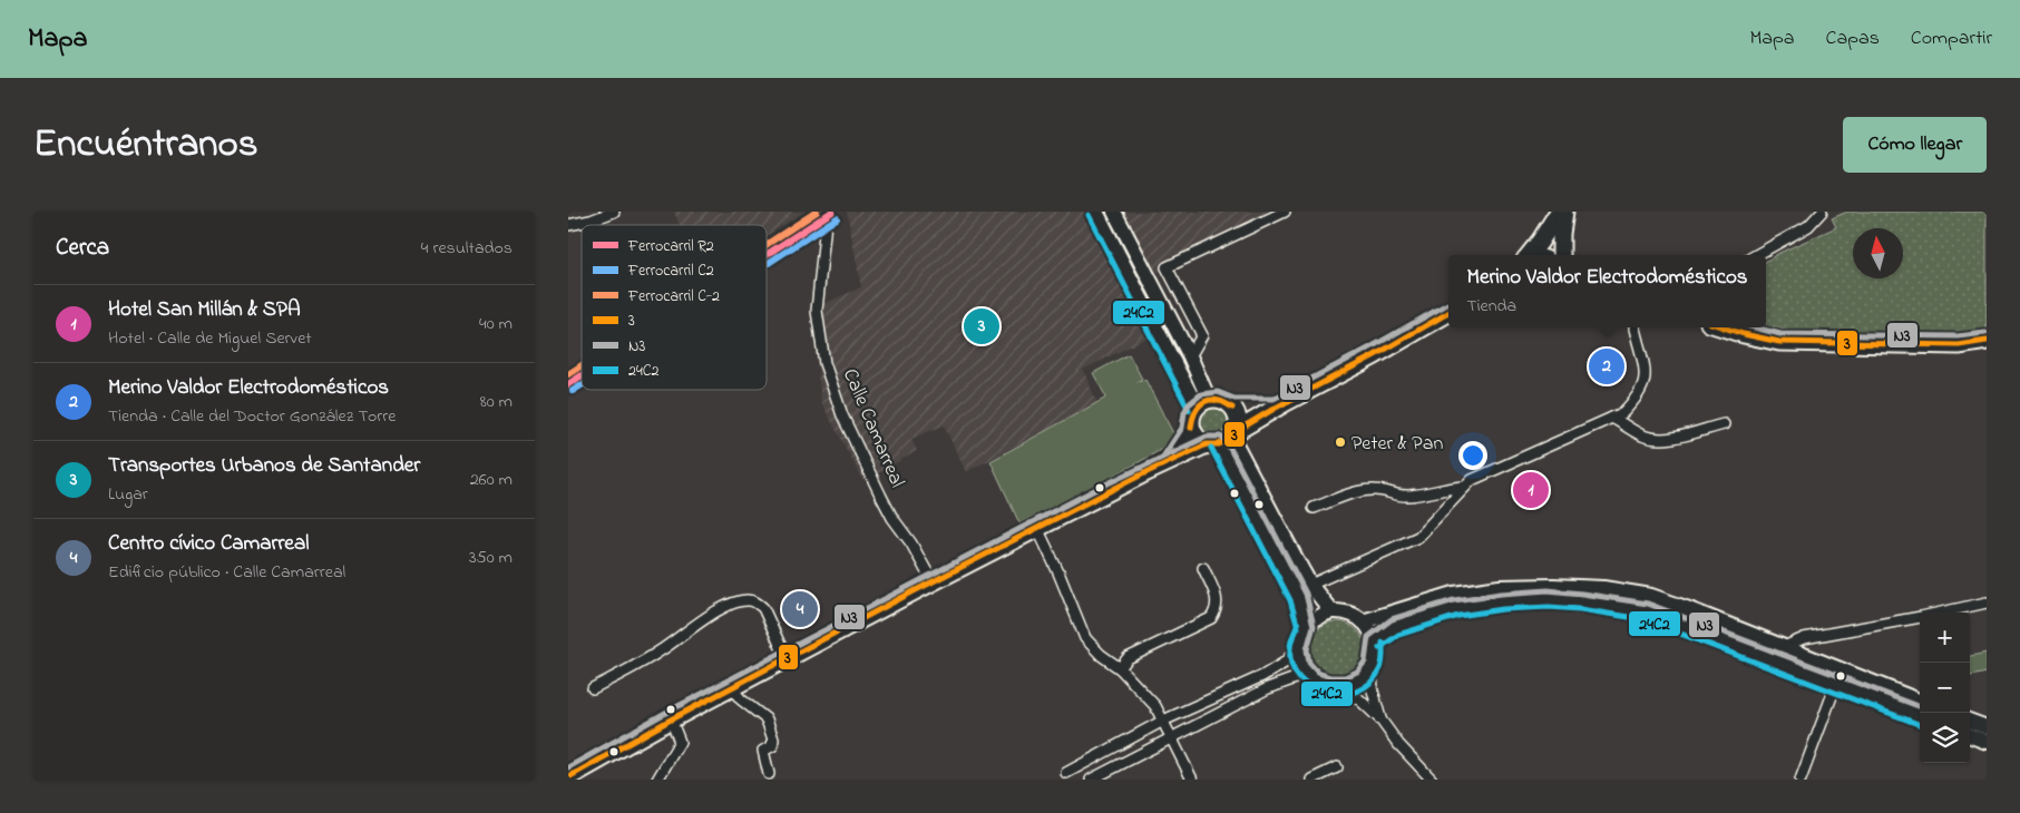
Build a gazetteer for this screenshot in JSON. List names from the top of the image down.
{
  "streets": {
    "street": ["Calle Camarreal"]
  },
  "places": ["Peter & Pan"],
  "lines": [
    "rail line R2",
    "rail line C-2",
    "transit line 24C2",
    "rail line C2",
    "transit line N3",
    "transit line 3"
  ],
  "legend": [
    "Ferrocarril R2",
    "Ferrocarril C2",
    "Ferrocarril C-2",
    "3",
    "N3",
    "24C2"
  ],
  "north": "top",
  "page": {
    "header": "Mapa",
    "nav": ["Mapa", "Capas", "Compartir"],
    "title": "Encuéntranos",
    "buttons": "Cómo llegar",
    "heading": ["Cerca", "4 resultados"],
    "popup": ["Merino Valdor Electrodomésticos", "Tienda"],
    "list": [
      {
        "mark": "1",
        "name": "Hotel San Millán & SPA",
        "note": "Hotel · Calle de Miguel Servet",
        "value": "40 m"
      },
      {
        "mark": "2",
        "name": "Merino Valdor Electrodomésticos",
        "note": "Tienda · Calle del Doctor González Torre",
        "value": "80 m"
      },
      {
        "mark": "3",
        "name": "Transportes Urbanos de Santander",
        "note": "Lugar",
        "value": "260 m"
      },
      {
        "mark": "4",
        "name": "Centro cívico Camarreal",
        "note": "Edificio público · Calle Camarreal",
        "value": "350 m"
      }
    ],
    "pins": [
      "3",
      "2",
      "1",
      "4"
    ],
    "map_buttons": ["+", "−"]
  }
}
